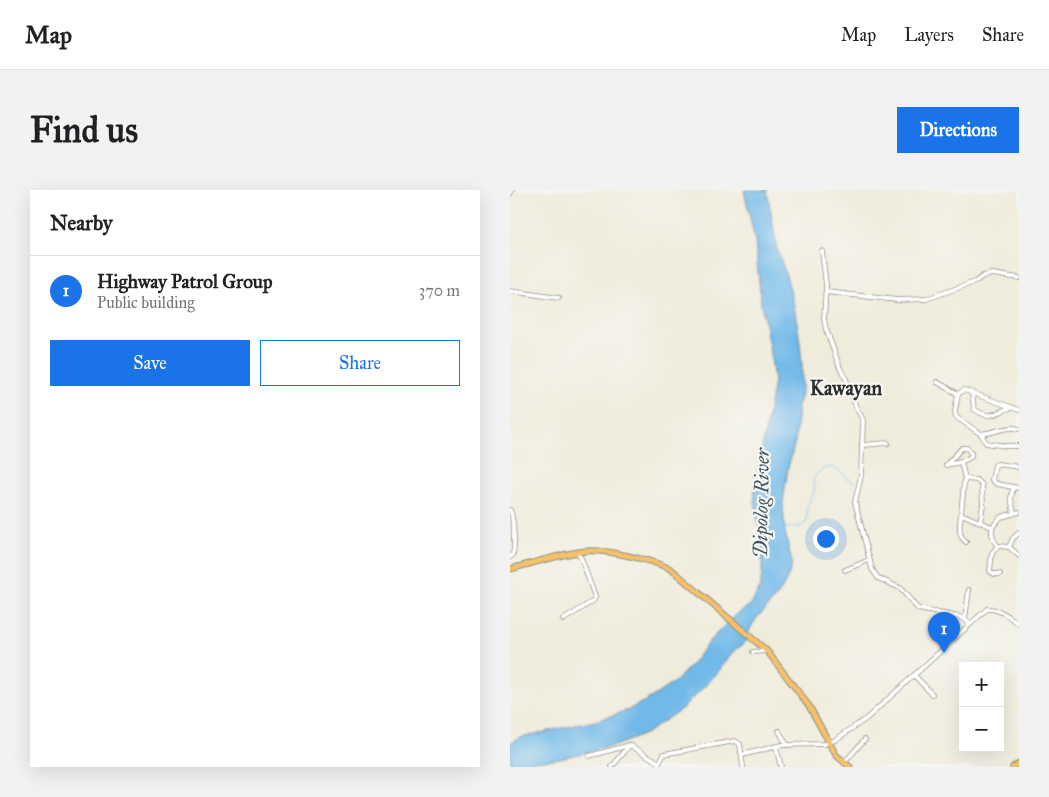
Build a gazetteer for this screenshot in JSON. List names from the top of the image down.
{
  "districts": ["Kawayan"],
  "water": ["Dipolog River"],
  "page": {
    "header": "Map",
    "nav": ["Map", "Layers", "Share"],
    "buttons": [
      "Directions",
      ["Save", "Share"]
    ],
    "title": "Find us",
    "heading": "Nearby",
    "list": [
      {
        "mark": "1",
        "name": "Highway Patrol Group",
        "note": "Public building",
        "value": "370 m"
      }
    ],
    "pins": "1",
    "map_buttons": ["+", "−"]
  }
}
